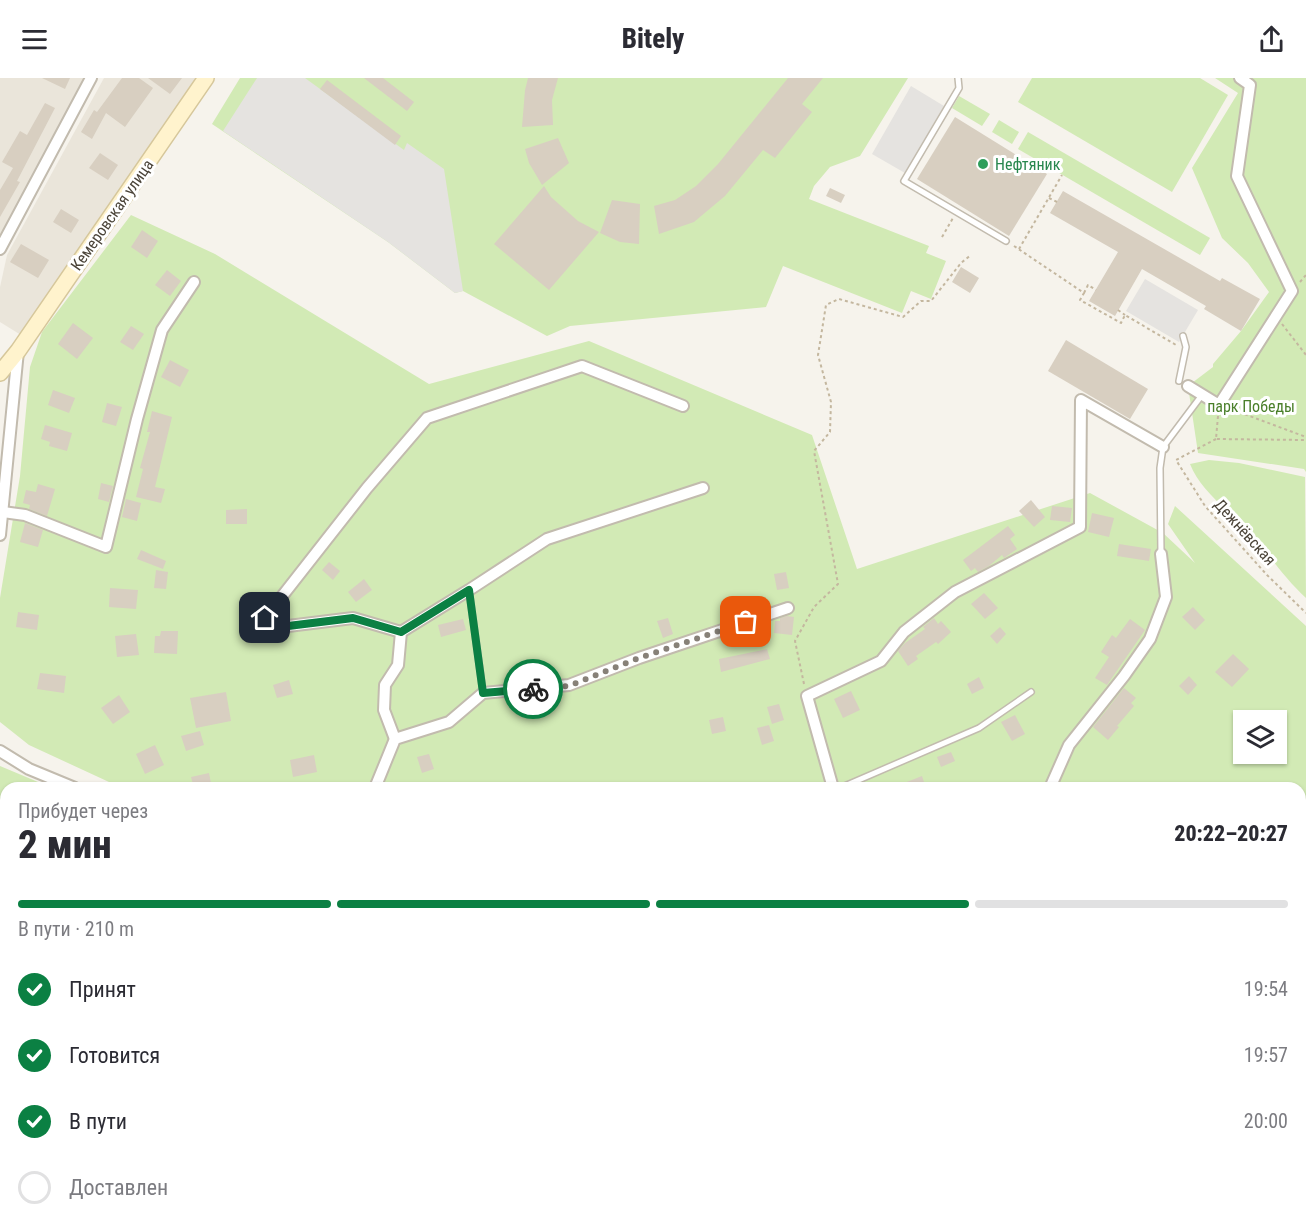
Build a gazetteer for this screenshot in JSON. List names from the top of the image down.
{
  "streets": {
    "main road": ["Кемеровская улица"],
    "path": ["Дежнёвская"]
  },
  "parks": ["парк Победы"],
  "places": ["Нефтяник"],
  "page": {
    "header": "Bitely",
    "heading": ["2 мин", "Прибудет через", "20:22–20:27"],
    "bar": "В пути · 210 m",
    "list": [
      ["Принят", "19:54"],
      ["Готовится", "19:57"],
      ["В пути", "20:00"],
      "Доставлен"
    ]
  }
}
